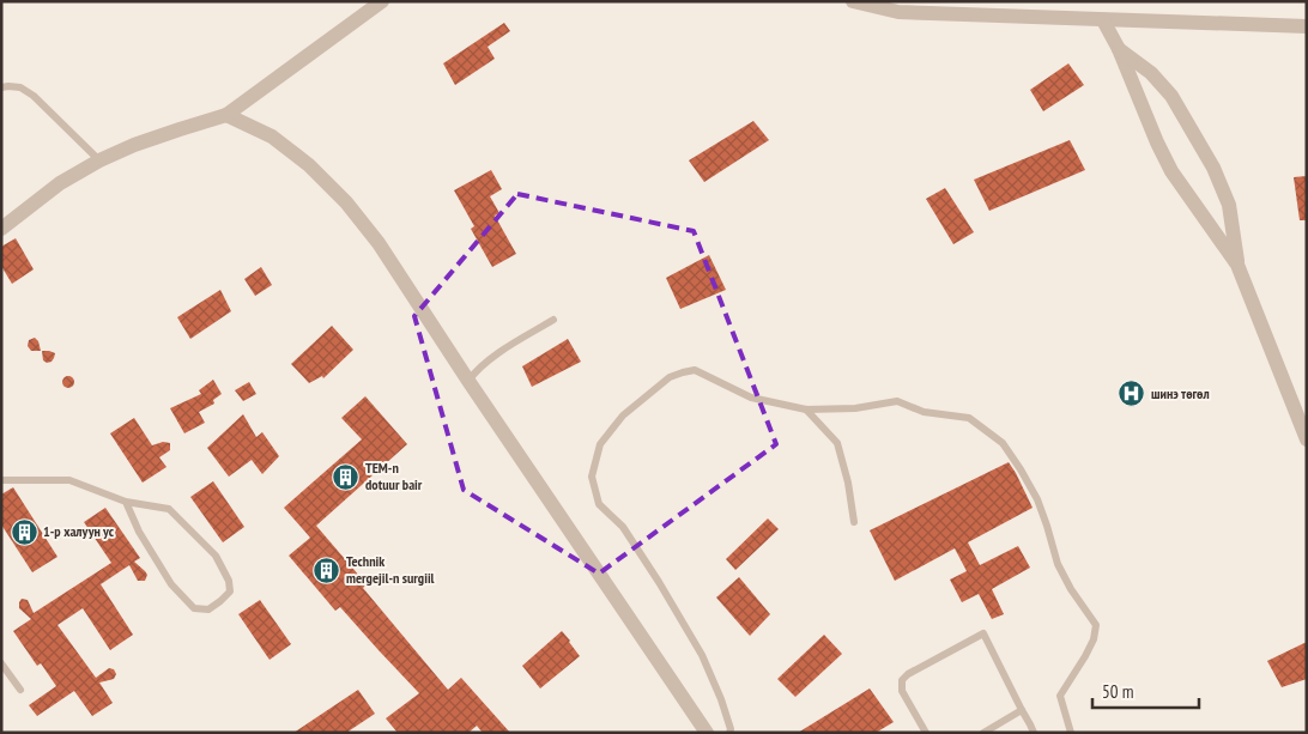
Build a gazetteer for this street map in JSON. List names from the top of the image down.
{
  "places": {
    "hospital": ["шинэ төгөл"],
    "building": ["TEM-n dotuur bair", "1-р халуун ус", "Technik mergejil-n surgiil"]
  },
  "scale_bar": "50 m"
}
